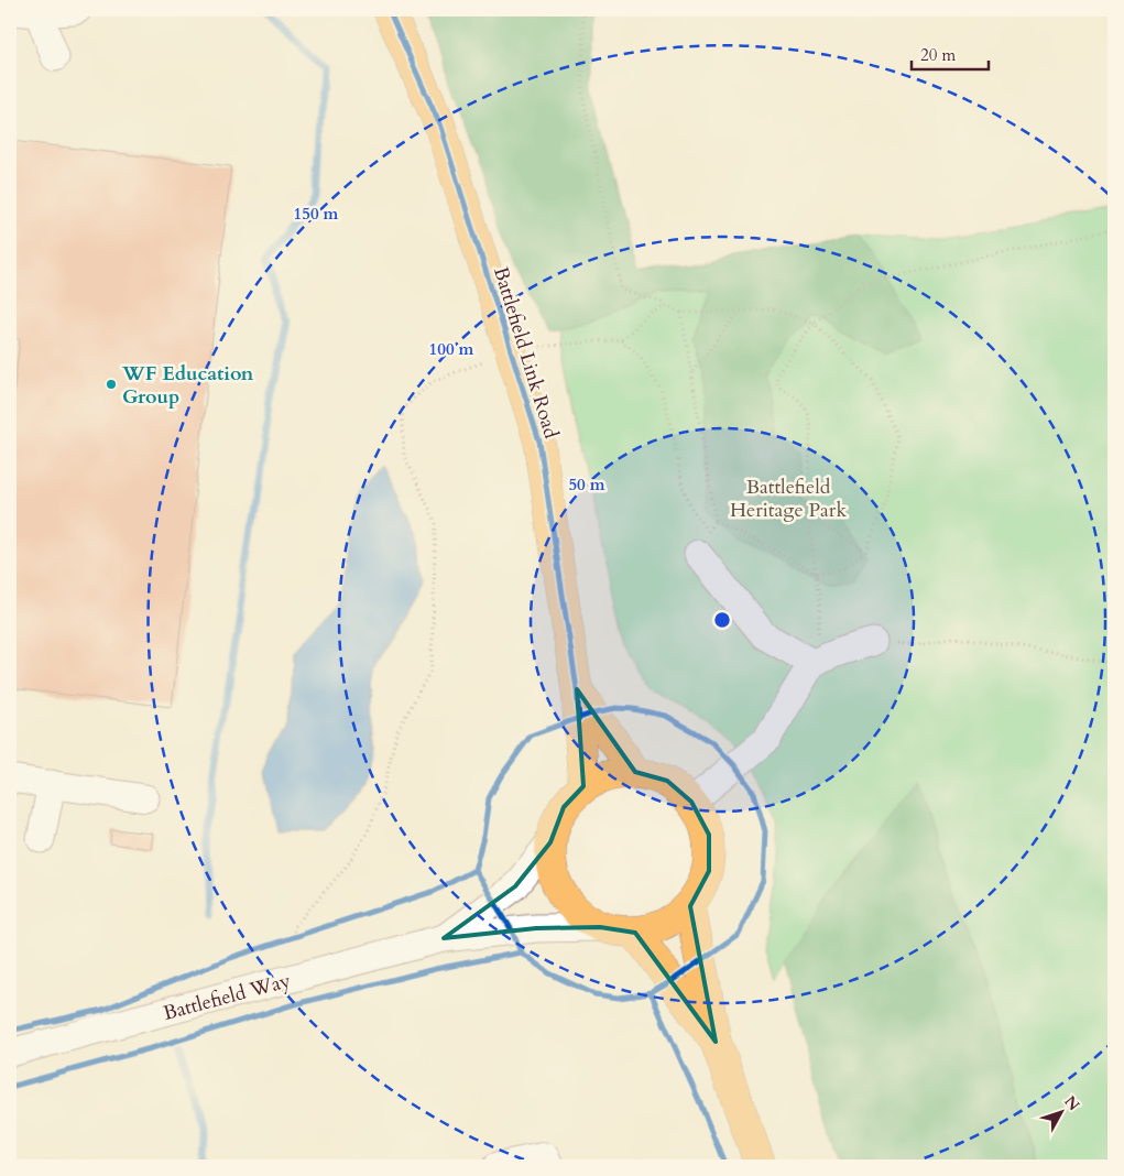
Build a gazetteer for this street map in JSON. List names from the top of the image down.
{
  "streets": {
    "main road": ["Battlefield Link Road"],
    "street": ["Battlefield Way"]
  },
  "crossings": [
    ["Battlefield Link Road", "Battlefield Way"]
  ],
  "parks": ["Battlefield Heritage Park"],
  "places": ["WF Education Group"],
  "scale_bar": "20 m",
  "north": "top right",
  "rings": ["150 m", "100 m", "50 m"]
}
